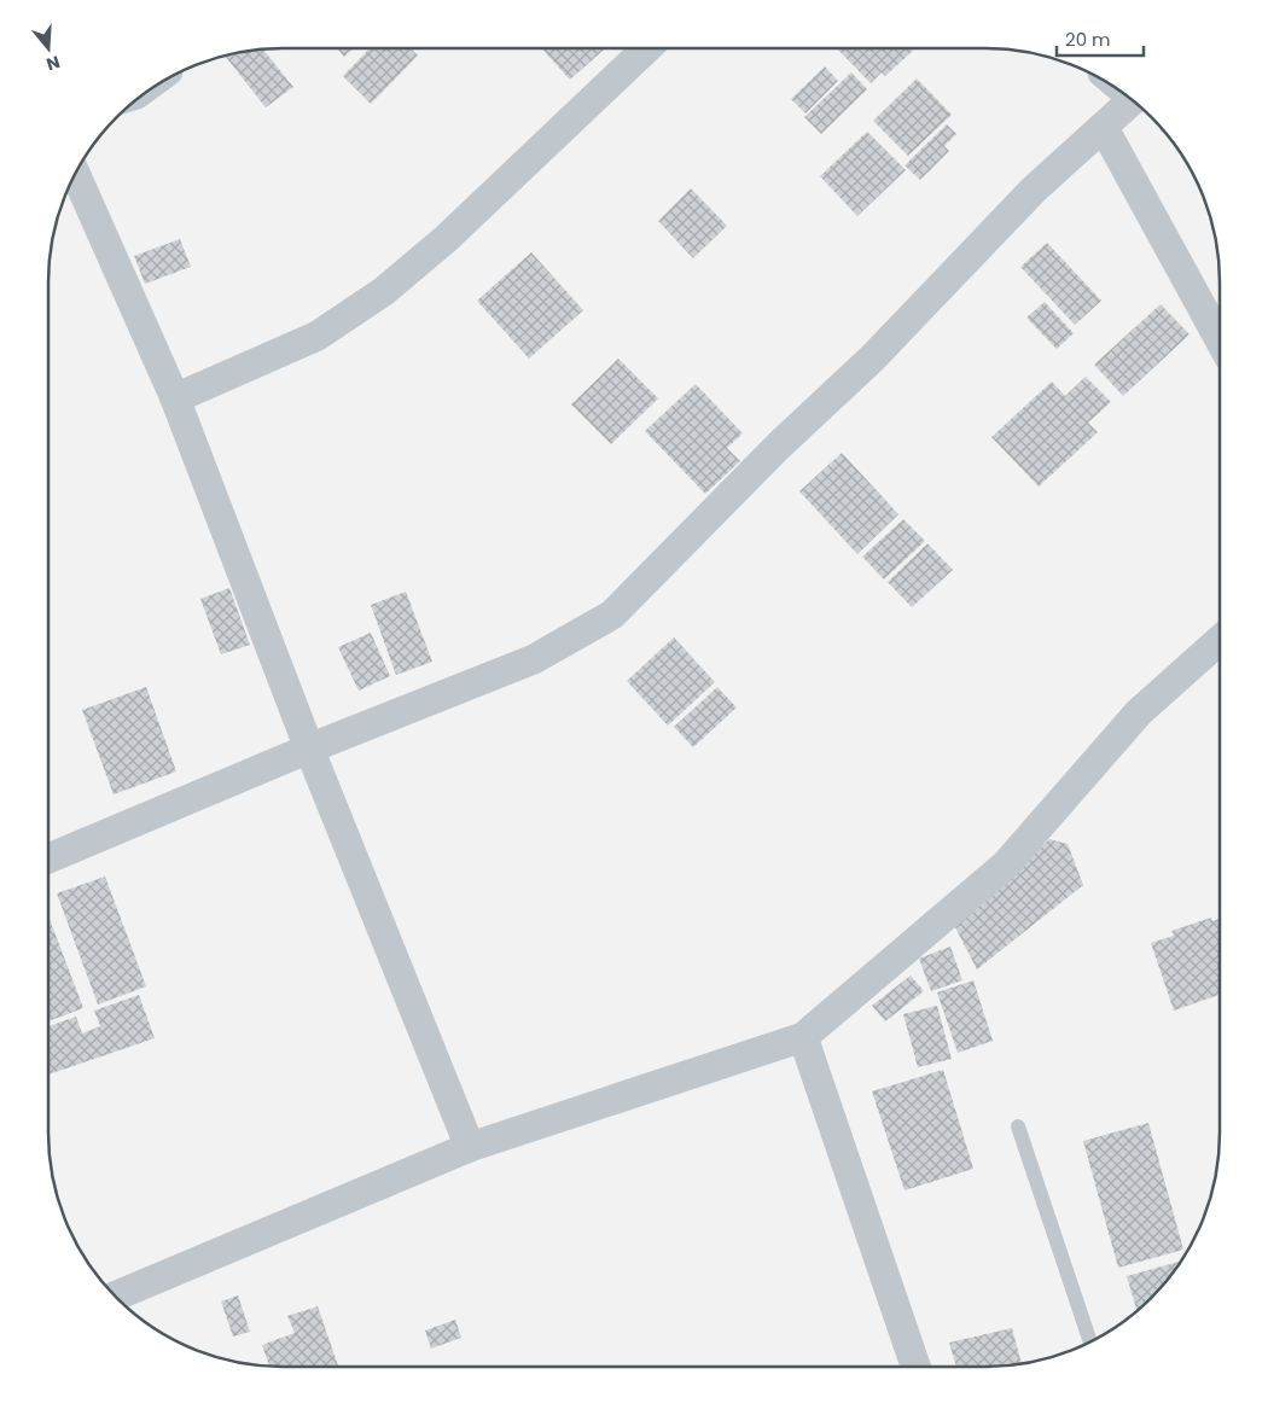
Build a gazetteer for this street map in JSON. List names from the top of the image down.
{
  "scale_bar": "20 m",
  "north": "bottom"
}
